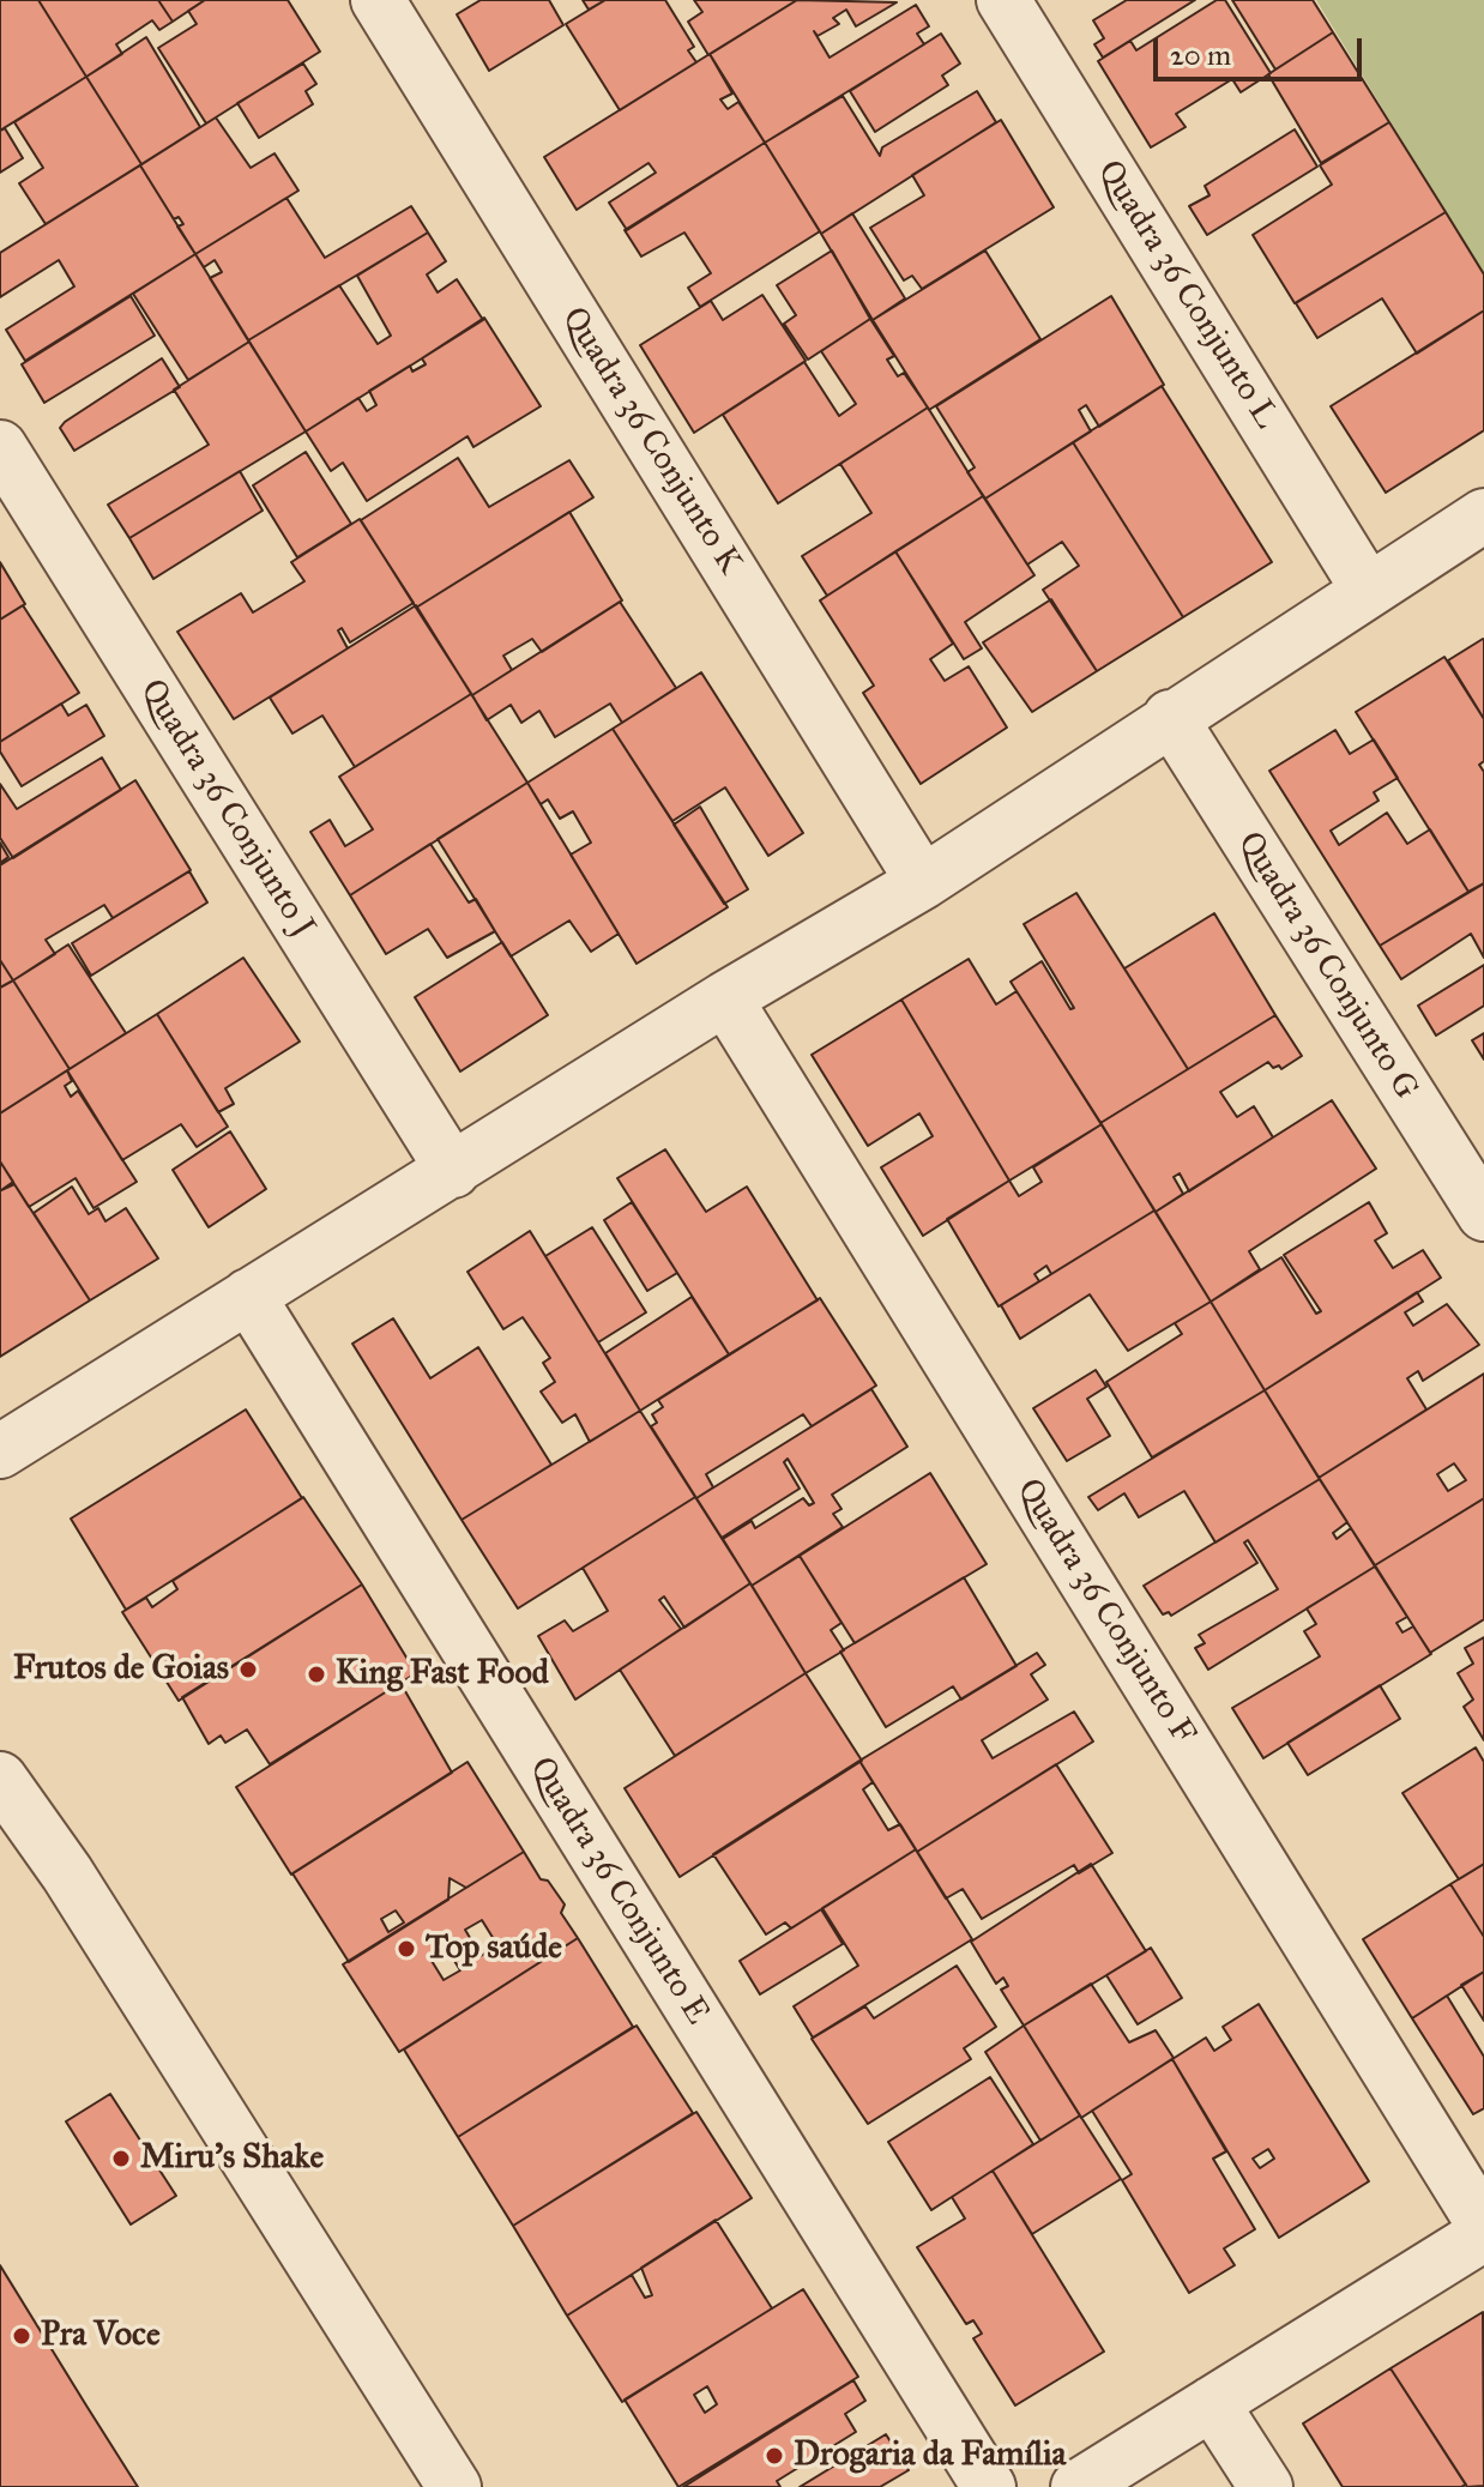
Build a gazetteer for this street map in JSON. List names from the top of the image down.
{
  "streets": {
    "street": [
      "Quadra 36 Conjunto L",
      "Quadra 36 Conjunto K",
      "Quadra 36 Conjunto J",
      "Quadra 36 Conjunto G",
      "Quadra 36 Conjunto F",
      "Quadra 36 Conjunto E"
    ]
  },
  "places": [
    "Frutos de Goias",
    "King Fast Food",
    "Top saúde",
    "Miru's Shake",
    "Pra Voce",
    "Drogaria da Família"
  ],
  "scale_bar": "20 m"
}
